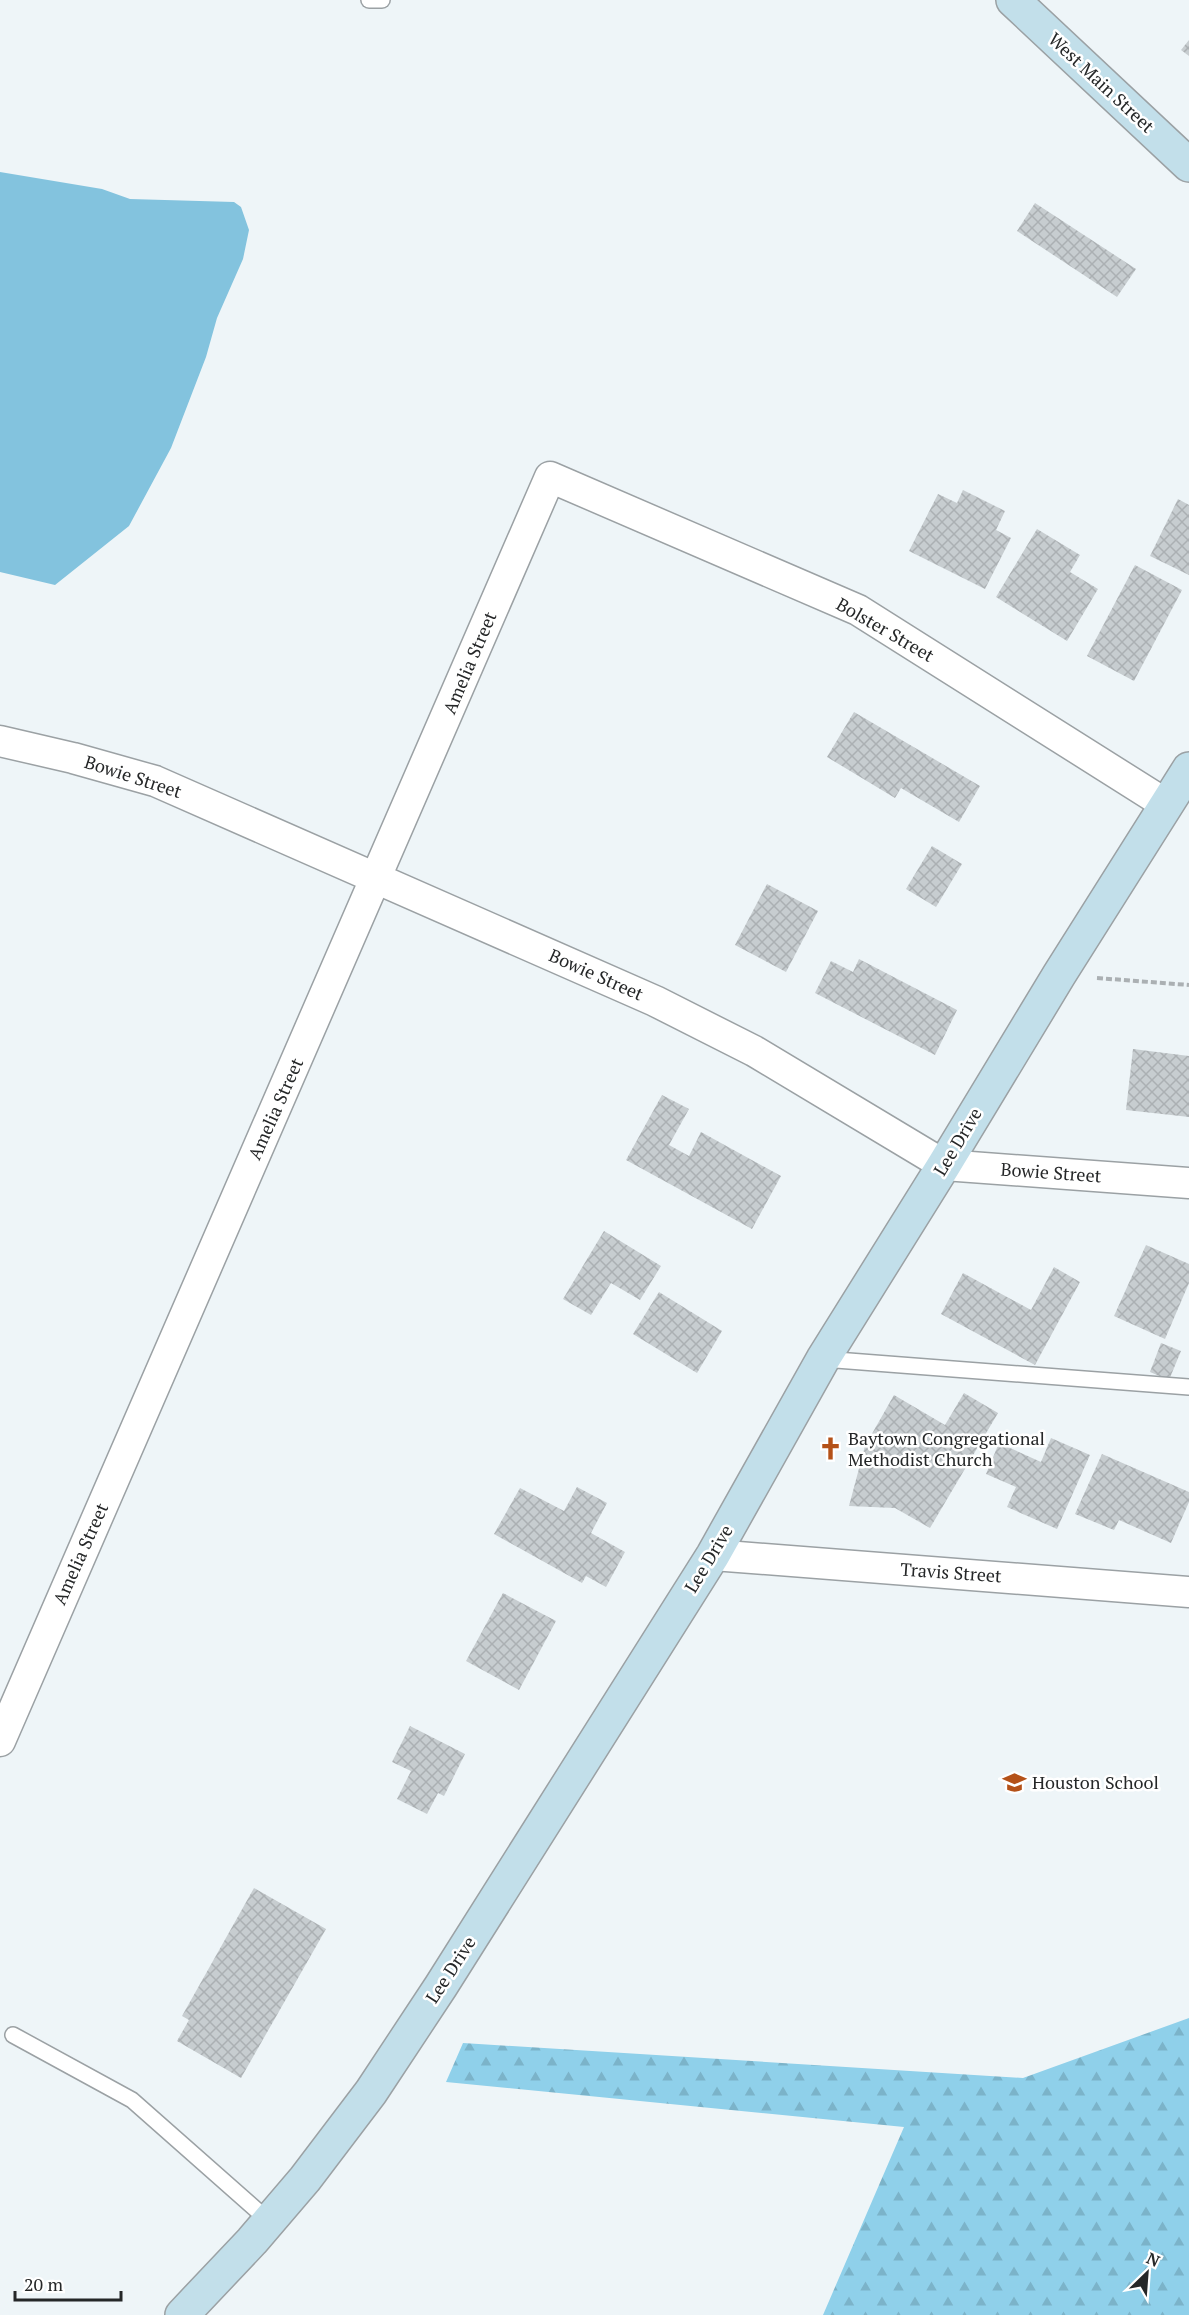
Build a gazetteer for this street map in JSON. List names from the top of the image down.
{
  "streets": {
    "main road": ["West Main Street", "Lee Drive"],
    "street": [
      "Bolster Street",
      "Amelia Street",
      "Bowie Street",
      "Travis Street"
    ]
  },
  "crossings": [
    ["Bolster Street", "Amelia Street"],
    ["Bolster Street", "Lee Drive"],
    ["Amelia Street", "Bowie Street"],
    ["Bowie Street", "Lee Drive"],
    ["Lee Drive", "Travis Street"]
  ],
  "places": {
    "church": ["Baytown Congregational Methodist Church"],
    "school or university": ["Houston School"]
  },
  "scale_bar": "20 m",
  "north": "top right"
}
